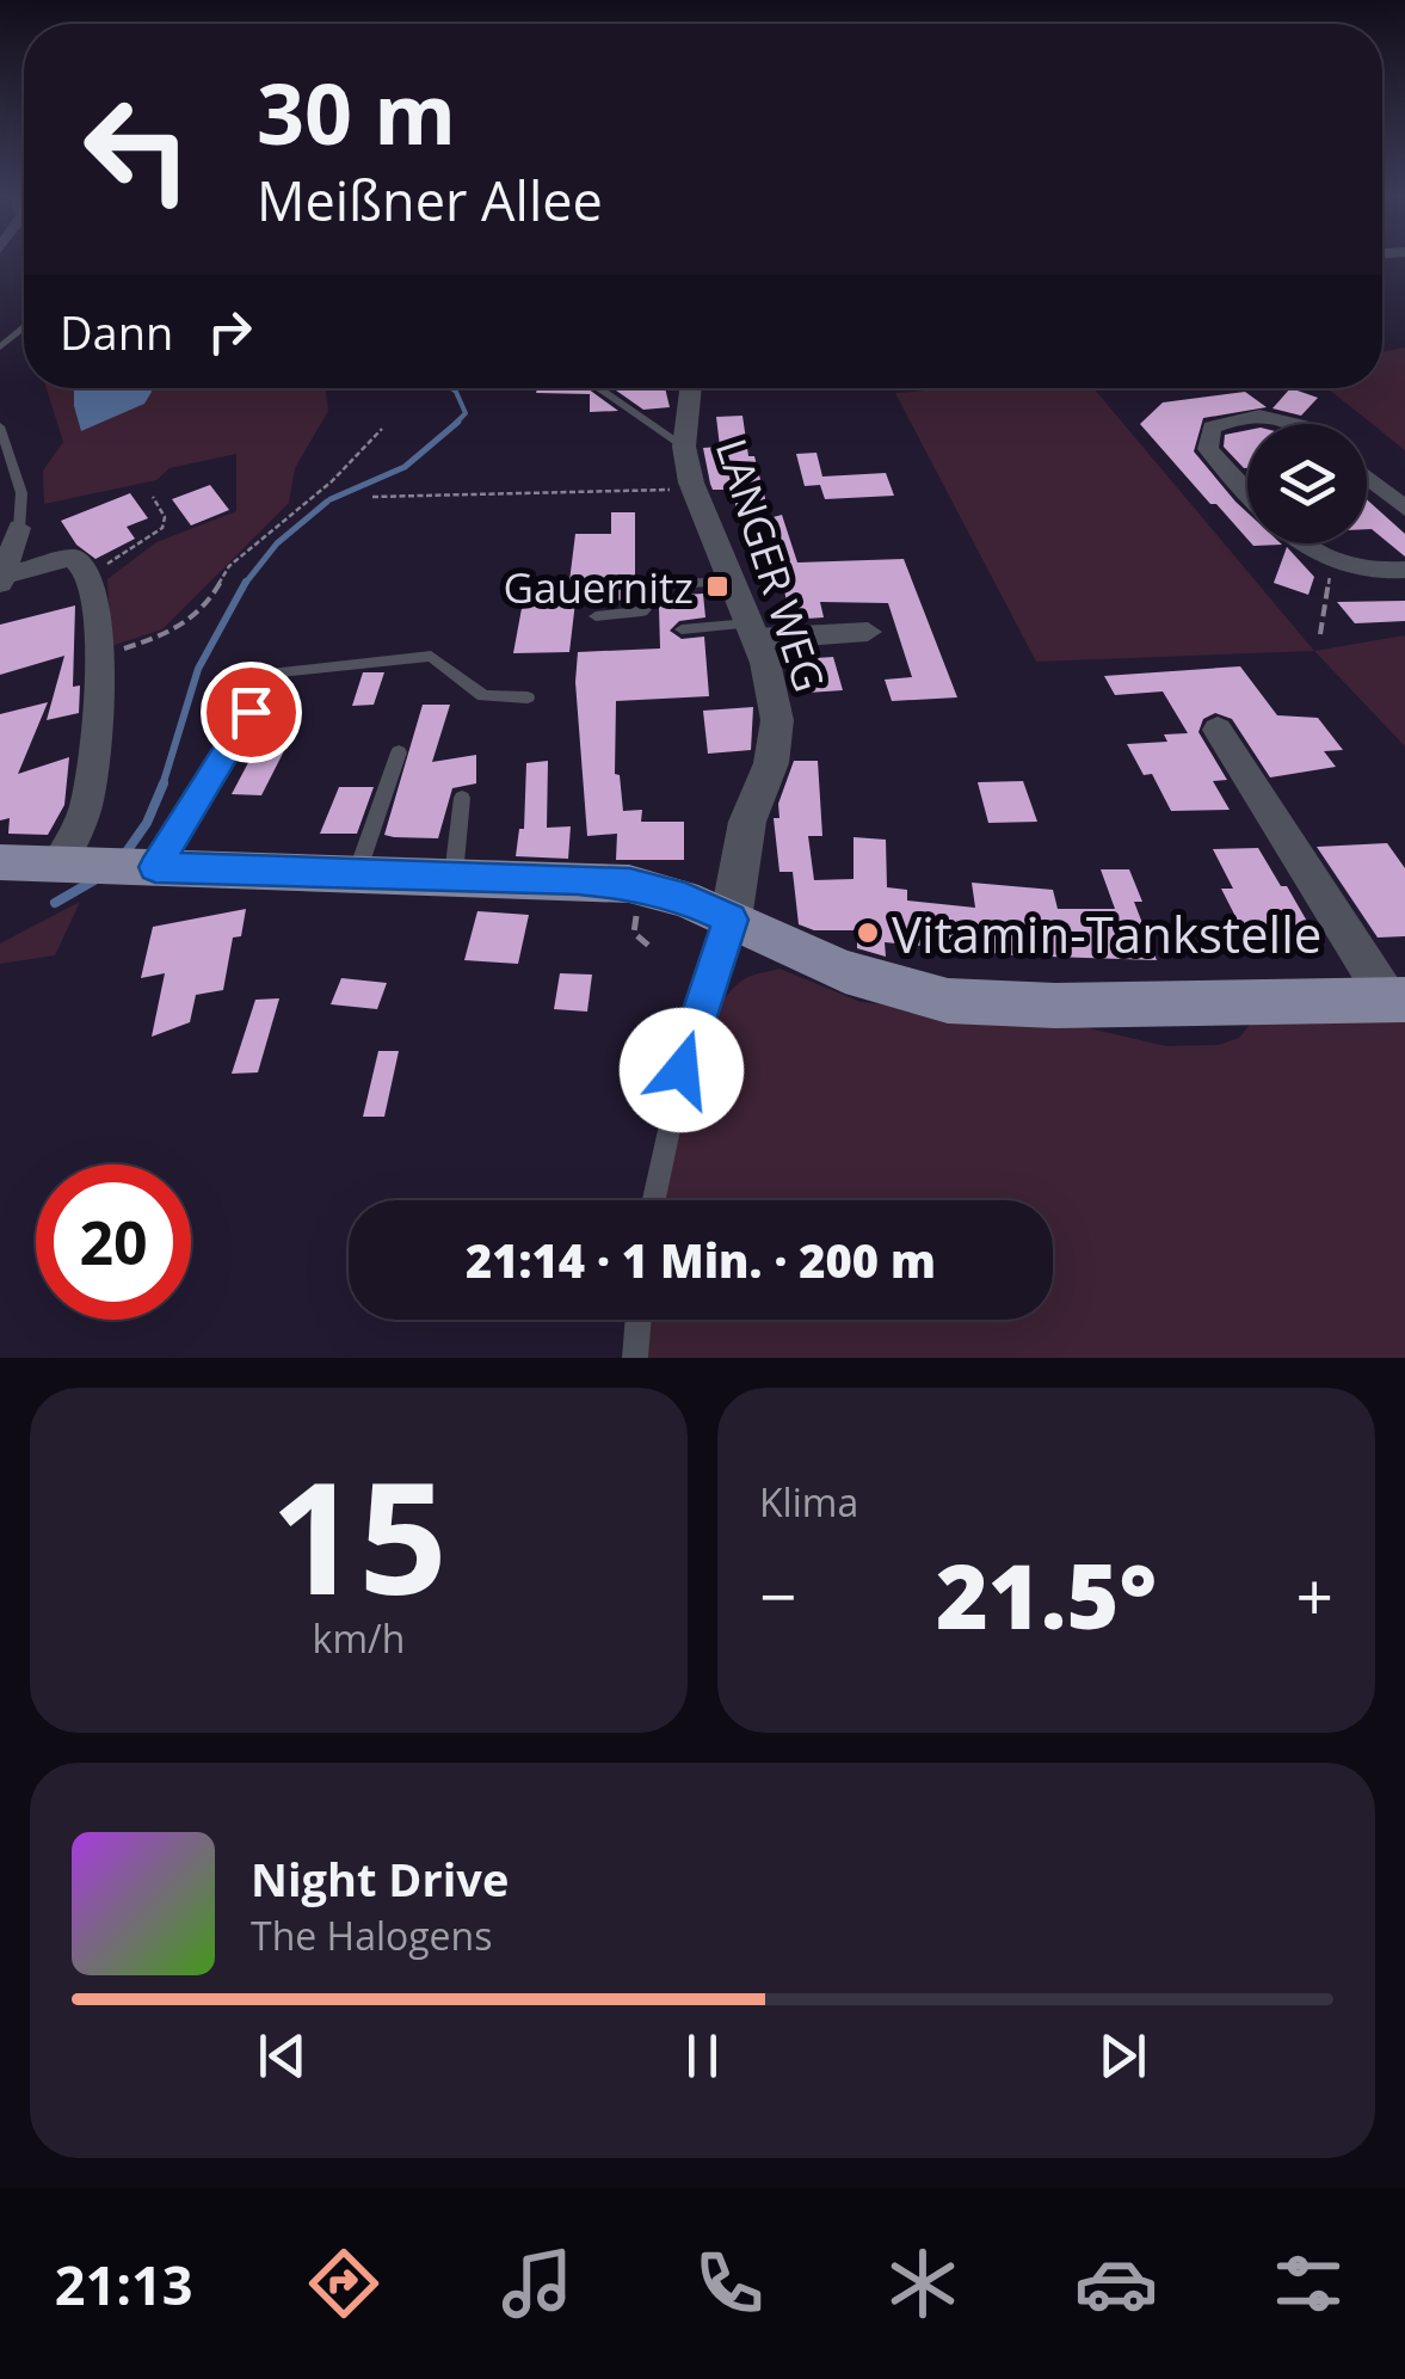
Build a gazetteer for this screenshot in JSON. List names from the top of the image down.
{
  "streets": {
    "street": ["LANGER WEG"]
  },
  "places": {
    "transit": ["Gauernitz"],
    "other": ["Vitamin-Tankstelle"]
  },
  "page": {
    "turn": ["30 m", "Meißner Allee"],
    "then": "Dann",
    "limit": "20",
    "trip": "21:14 · 1 Min. · 200 m",
    "tile": [
      ["15", "km/h"],
      "Klima"
    ],
    "heat": ["−", "21.5°", "+"],
    "song": ["Night Drive", "The Halogens"],
    "tabs": "21:13"
  }
}
